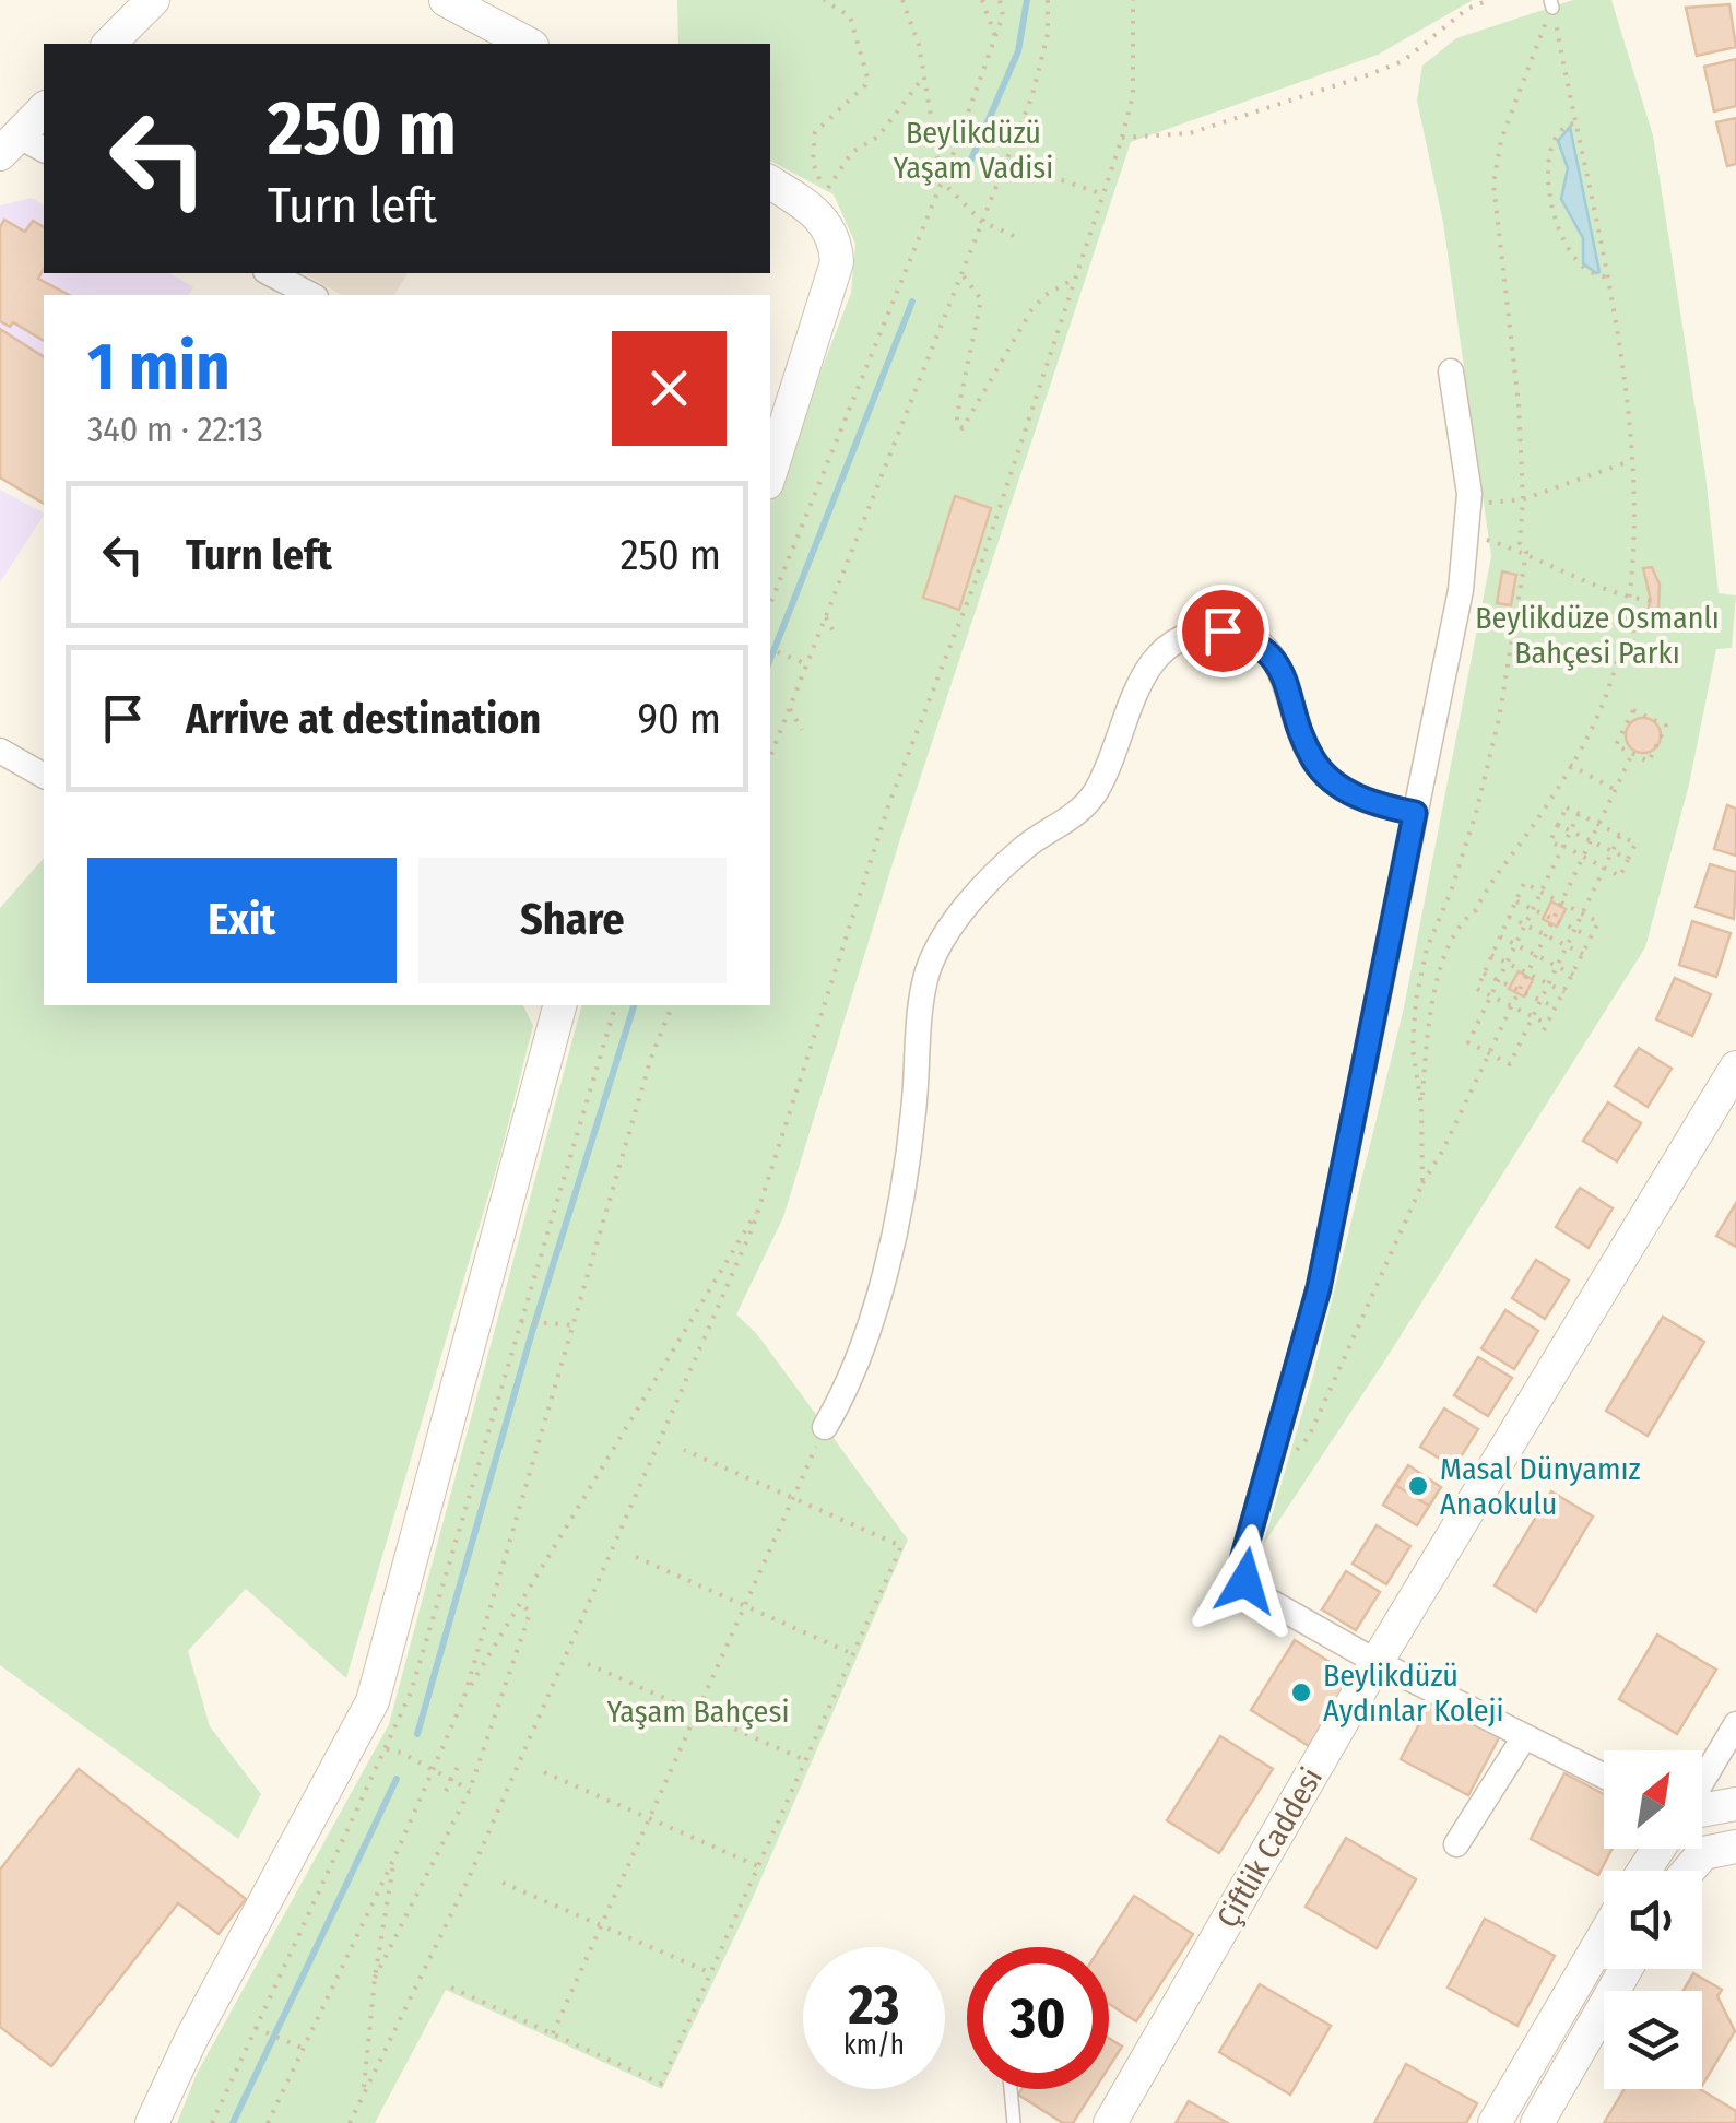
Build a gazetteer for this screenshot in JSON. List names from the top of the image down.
{
  "streets": {
    "street": ["Çiftlik Caddesi"]
  },
  "parks": ["Beylikdüzü Yaşam Vadisi", "Beylikdüze Osmanlı Bahçesi Parkı", "Yaşam Bahçesi"],
  "places": ["Masal Dünyamız Anaokulu", "Beylikdüzü Aydınlar Koleji"],
  "north": "top right",
  "page": {
    "turn": ["250 m", "Turn left"],
    "heading": ["1 min", "340 m · 22:13"],
    "list": [
      {
        "name": "Turn left",
        "value": "250 m"
      },
      {
        "name": "Arrive at destination",
        "value": "90 m"
      }
    ],
    "buttons": ["Exit", "Share"],
    "speed": "23 km/h",
    "limit": "30"
  }
}
